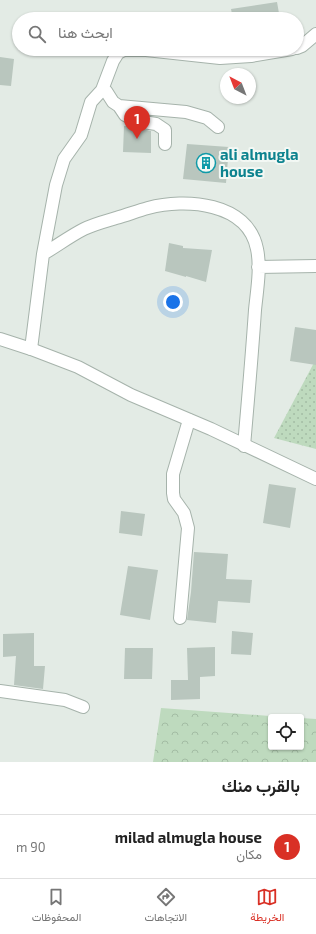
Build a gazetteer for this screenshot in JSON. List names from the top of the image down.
{
  "places": {
    "building": ["ali almugla house"]
  },
  "north": "top left",
  "page": {
    "search": "ابحث هنا",
    "pins": "1",
    "heading": "بالقرب منك",
    "list": [
      {
        "mark": "1",
        "name": "milad almugla house",
        "note": "مكان",
        "value": "90 m"
      }
    ],
    "nav": ["الخريطة", "الاتجاهات", "المحفوظات"]
  }
}
